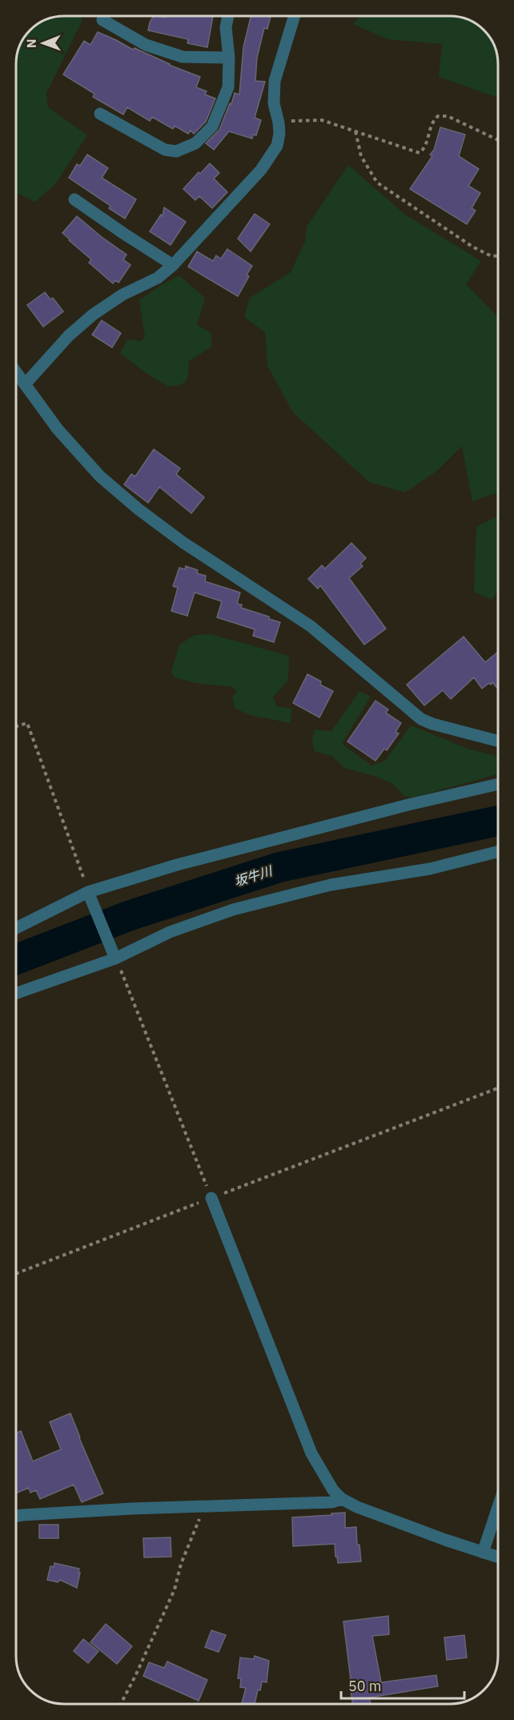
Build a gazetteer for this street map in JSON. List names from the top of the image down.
{
  "water": ["坂牛川"],
  "scale_bar": "50 m",
  "north": "left"
}
